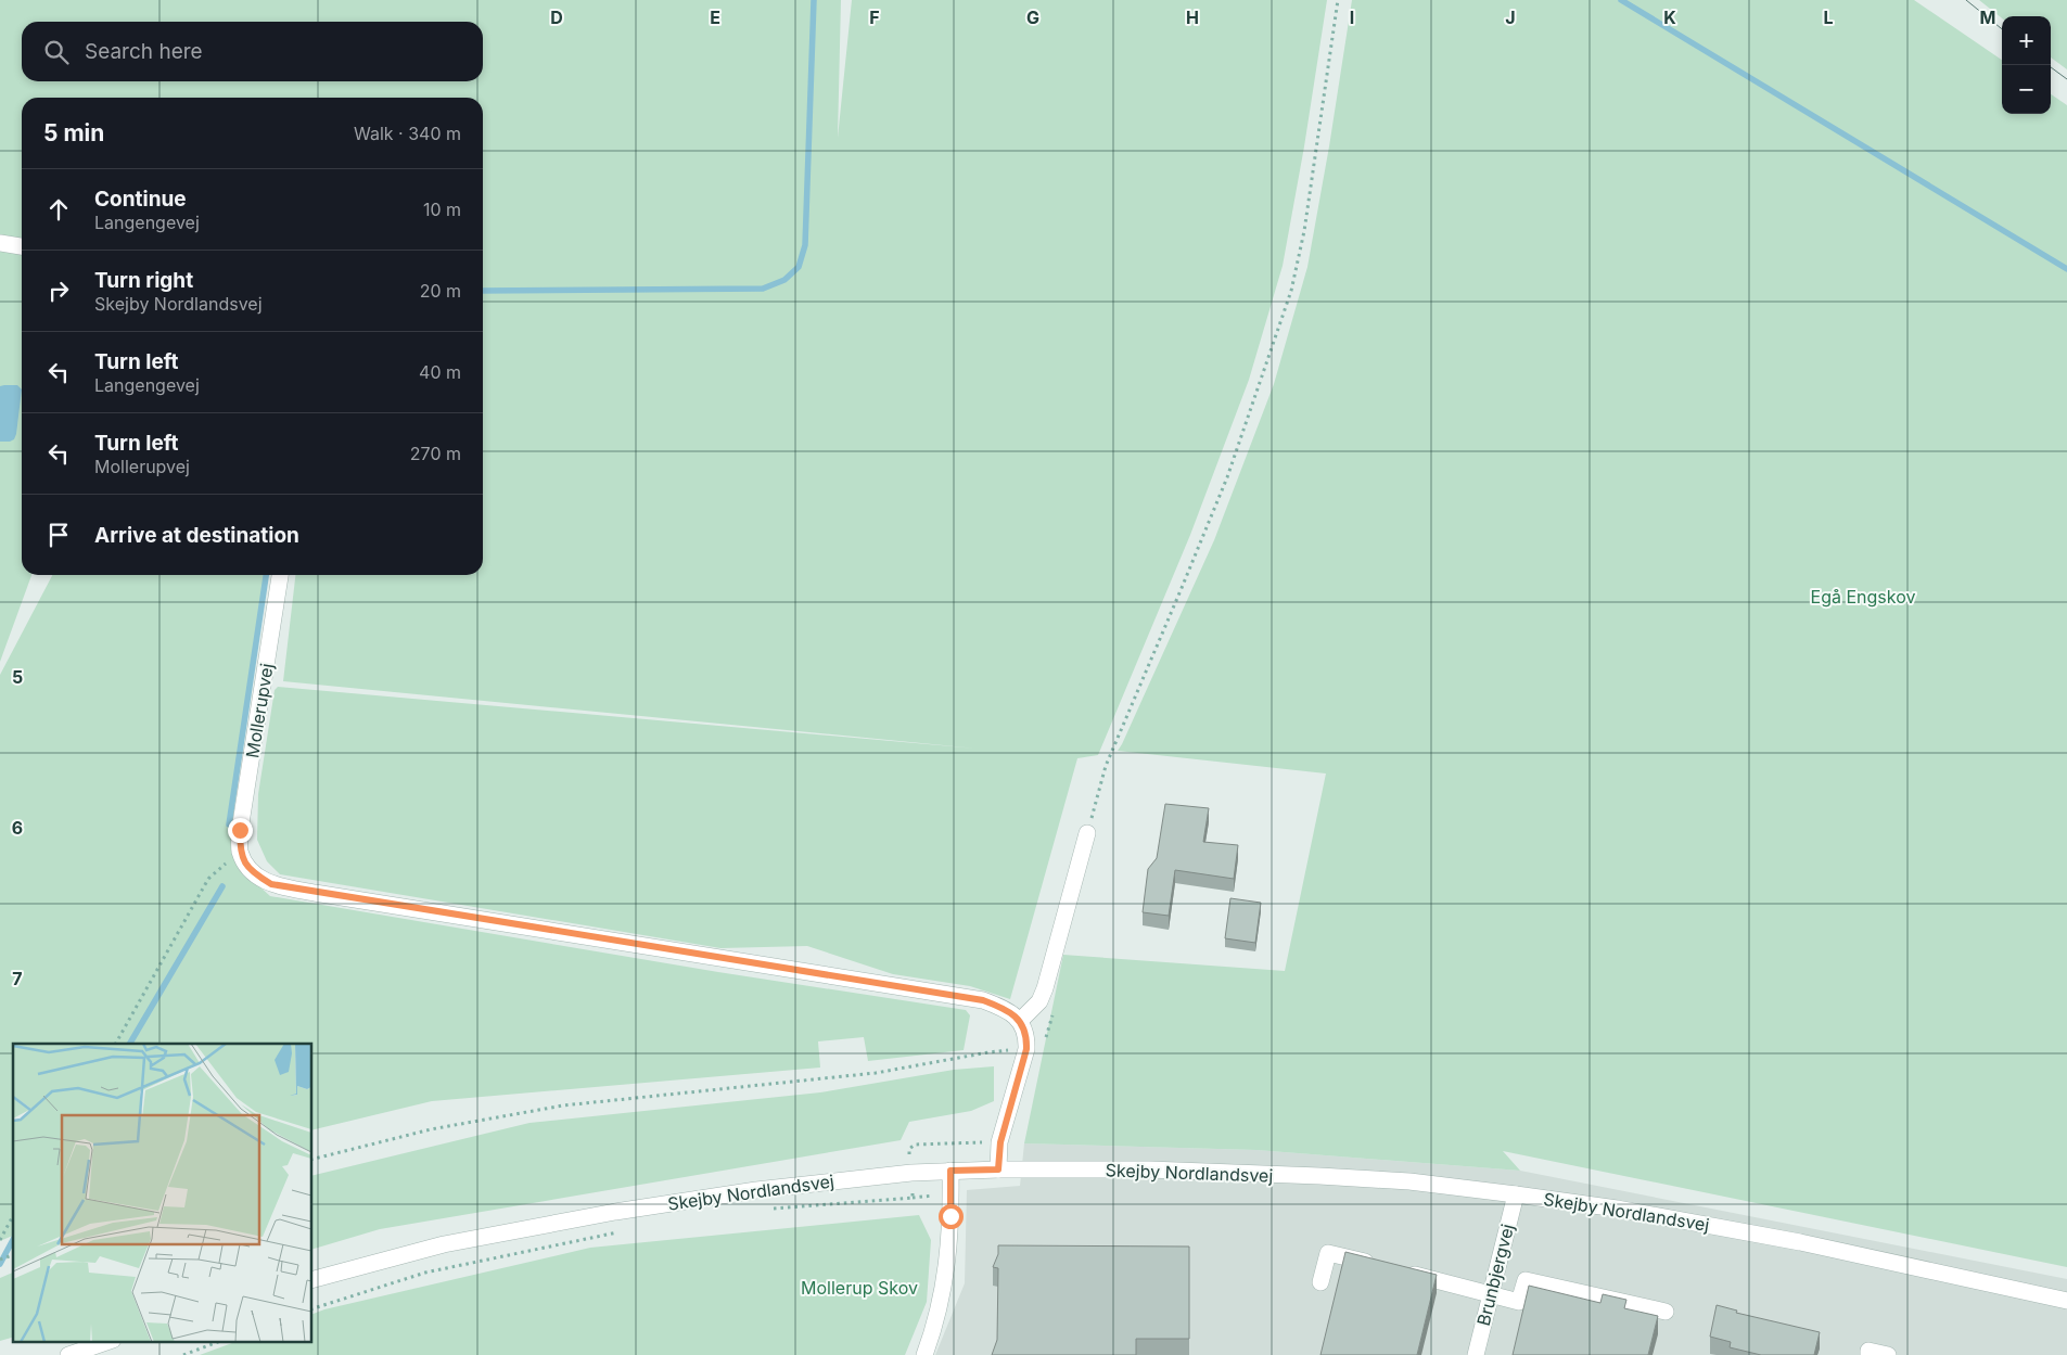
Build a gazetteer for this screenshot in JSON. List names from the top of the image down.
{
  "streets": {
    "street": ["Mollerupvej", "Skejby Nordlandsvej", "Brunbjergvej"]
  },
  "crossings": [
    ["Skejby Nordlandsvej", "Brunbjergvej"]
  ],
  "parks": ["Egå Engskov", "Mollerup Skov"],
  "page": {
    "map_buttons": ["+", "−"],
    "search": "Search here",
    "heading": ["5 min", "Walk · 340 m"],
    "list": [
      ["Continue", "Langengevej", "10 m"],
      ["Turn right", "Skejby Nordlandsvej", "20 m"],
      ["Turn left", "Langengevej", "40 m"],
      ["Turn left", "Mollerupvej", "270 m"],
      "Arrive at destination"
    ]
  },
  "grid": {
    "columns": [
      "D",
      "E",
      "F",
      "G",
      "H",
      "I",
      "J",
      "K",
      "L",
      "M"
    ],
    "rows": ["5", "6", "7"]
  }
}
